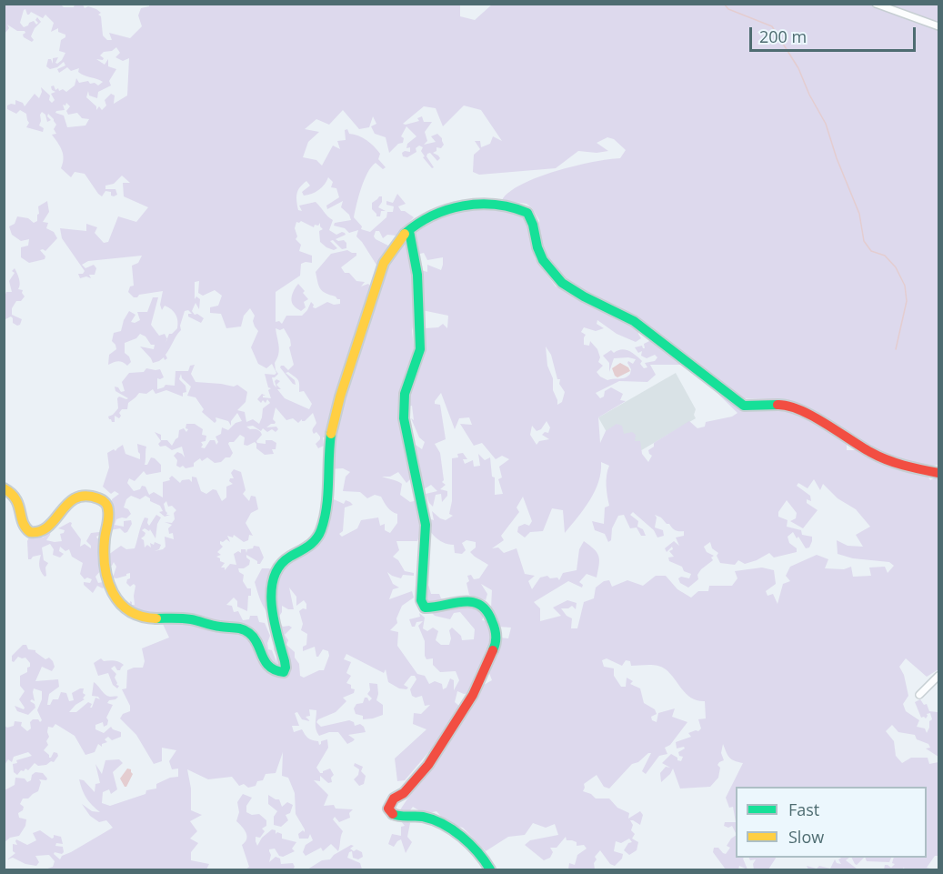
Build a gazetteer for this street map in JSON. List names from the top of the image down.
{
  "legend": ["Fast", "Slow"],
  "scale_bar": "200 m"
}
